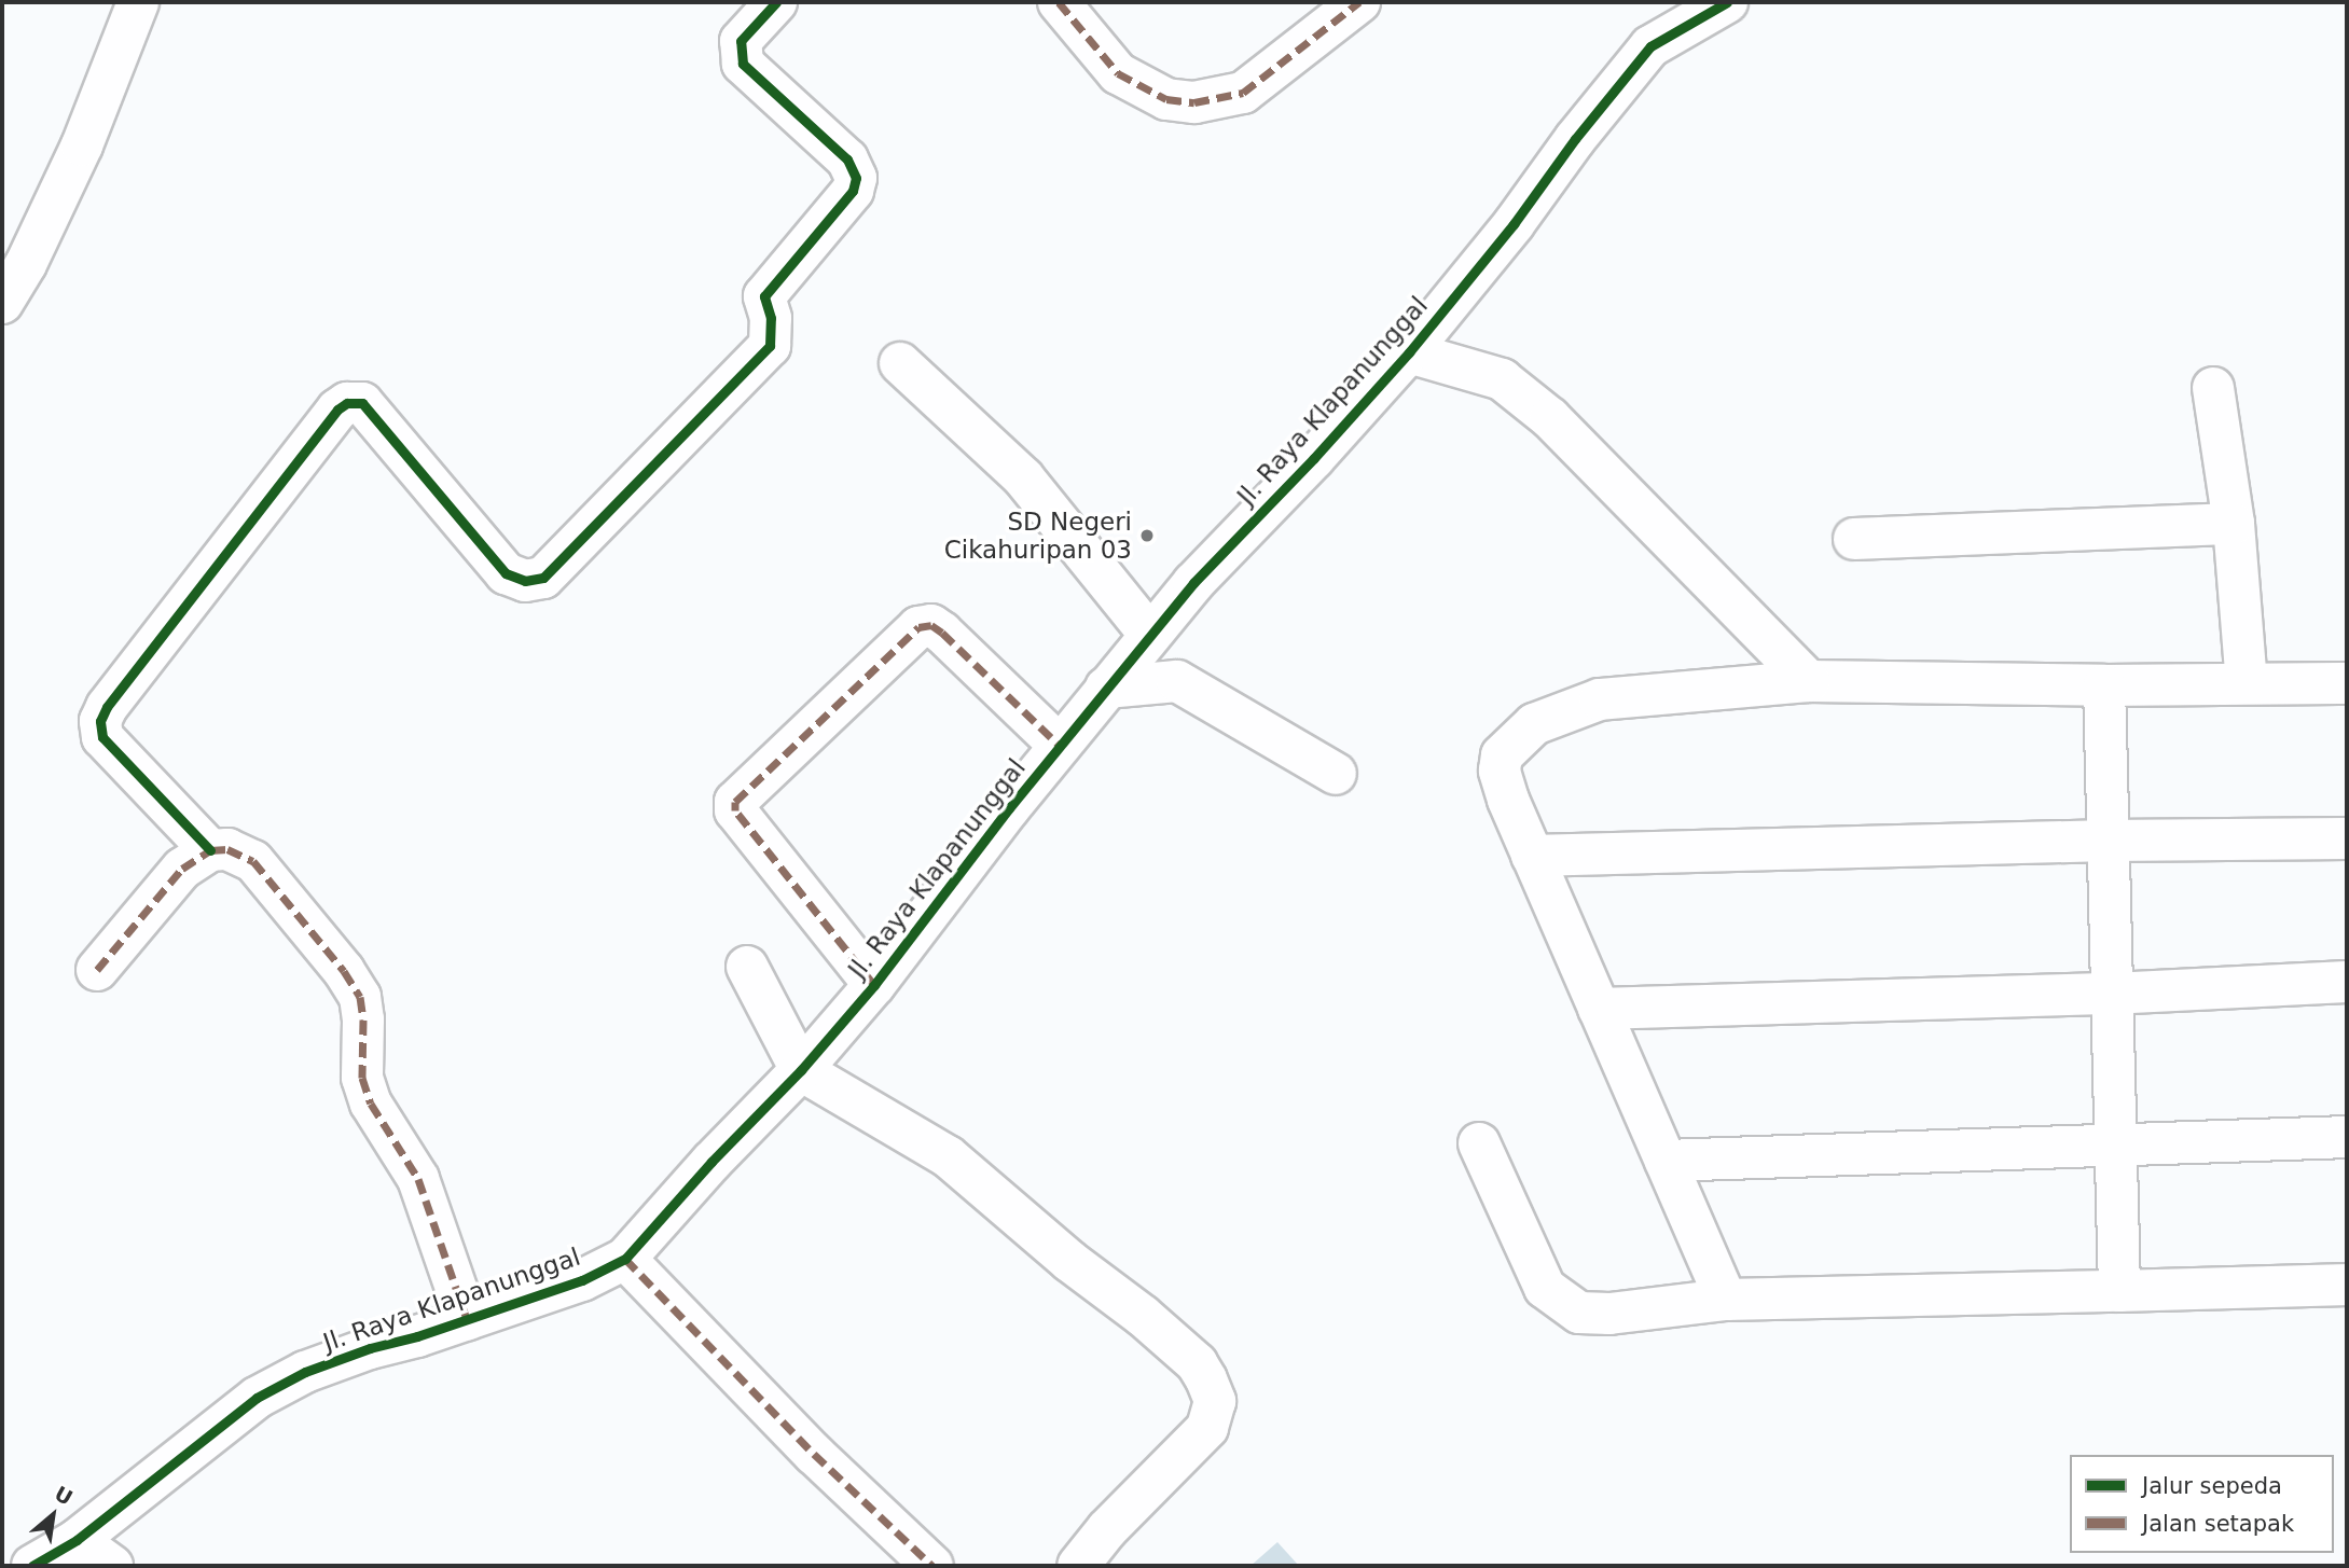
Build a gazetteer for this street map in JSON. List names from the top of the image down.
{
  "streets": {
    "street": ["Jl. Raya Klapanunggal"]
  },
  "places": ["SD Negeri Cikahuripan 03"],
  "legend": ["Jalur sepeda", "Jalan setapak"],
  "north": "top right"
}
